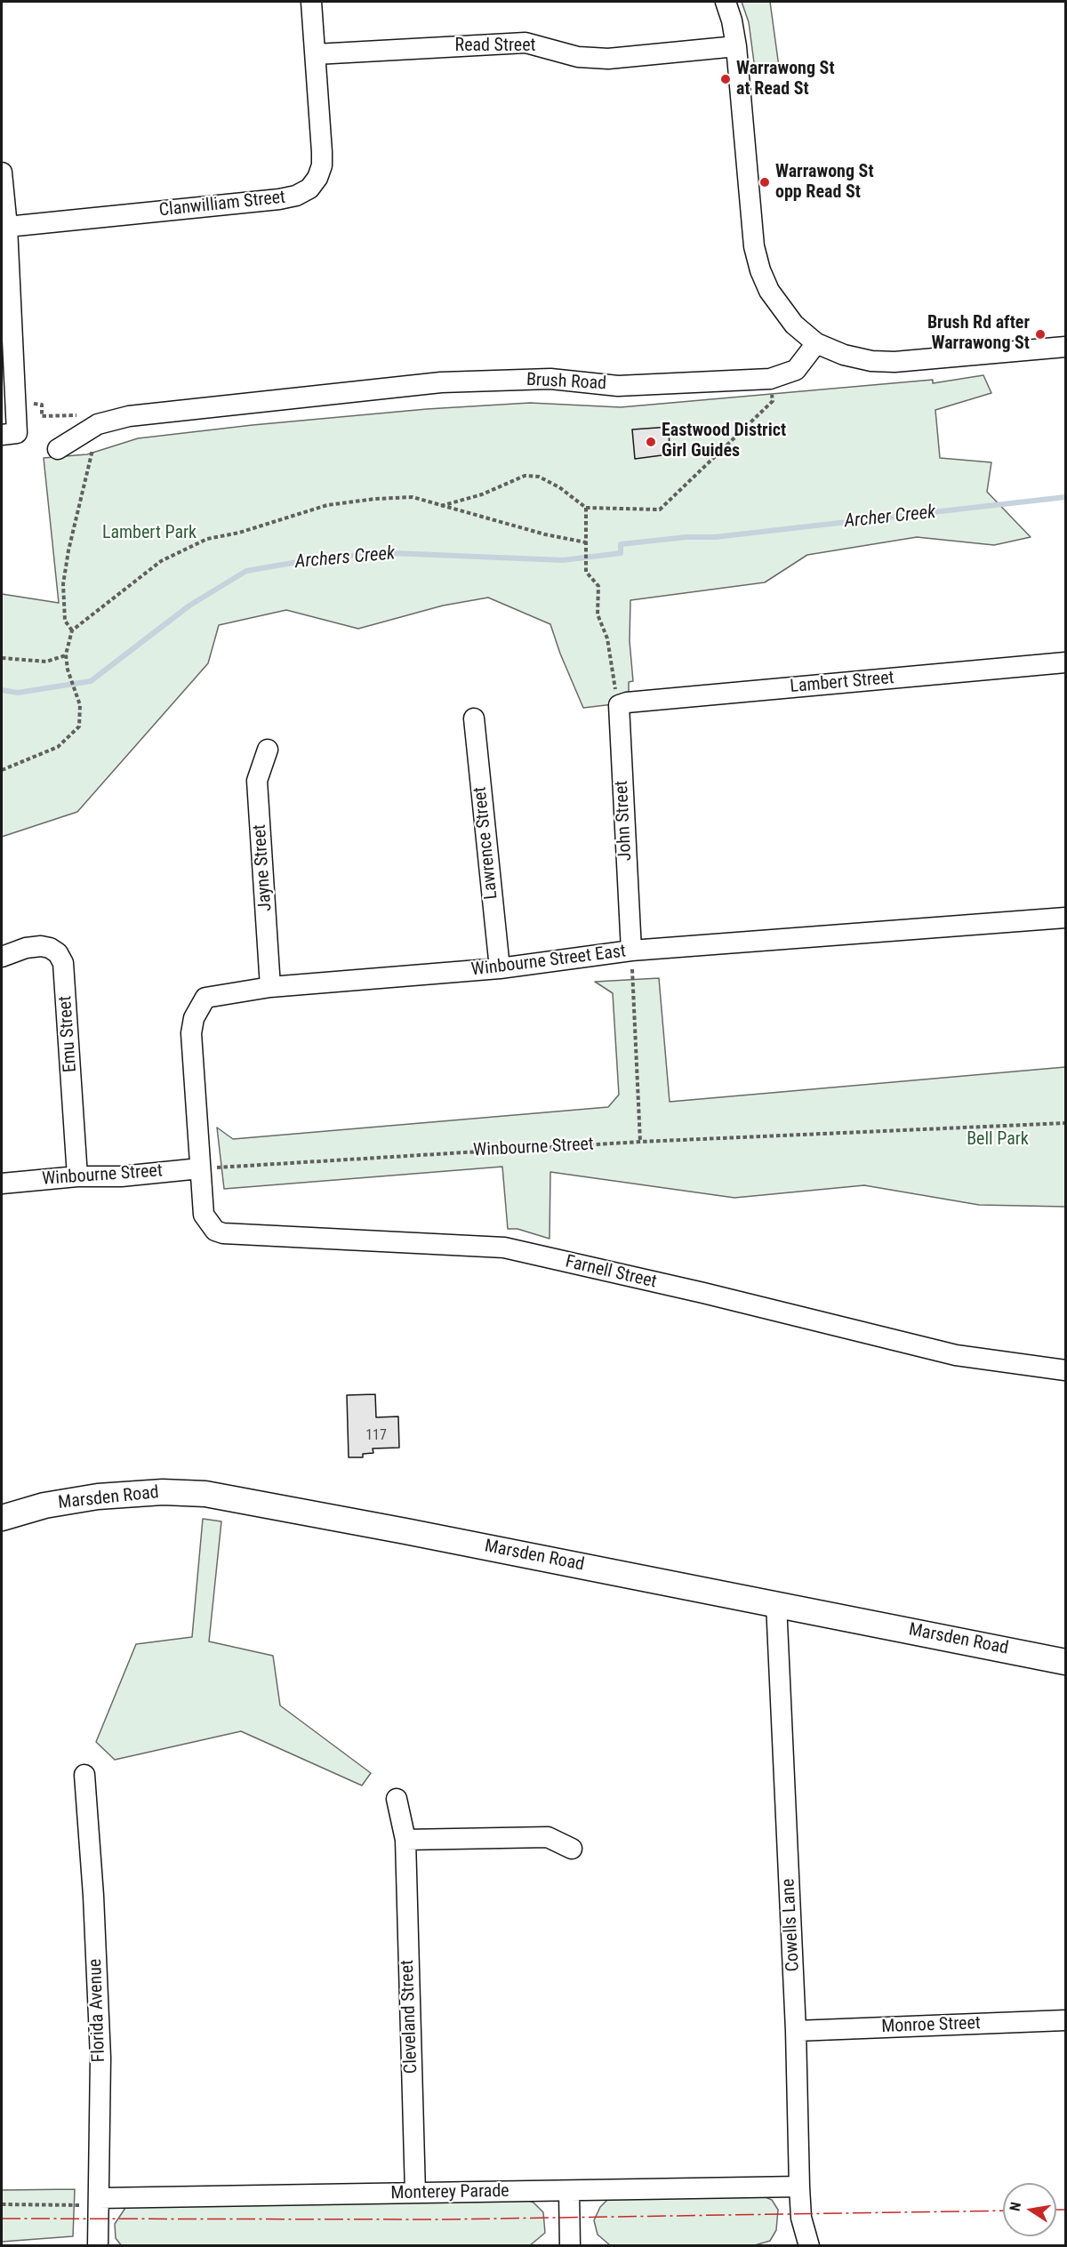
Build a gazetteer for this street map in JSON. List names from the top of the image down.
{
  "streets": {
    "main road": ["Marsden Road"],
    "street": [
      "Read Street",
      "Clanwilliam Street",
      "Brush Road",
      "Lambert Street",
      "John Street",
      "Lawrence Street",
      "Jayne Street",
      "Winbourne Street East",
      "Emu Street",
      "Winbourne Street",
      "Farnell Street",
      "Cowells Lane",
      "Florida Avenue",
      "Cleveland Street",
      "Monroe Street",
      "Monterey Parade"
    ]
  },
  "crossings": [
    ["Read Street", "Clanwilliam Street"],
    ["Lambert Street", "John Street"],
    ["John Street", "Winbourne Street East"],
    ["Lawrence Street", "Winbourne Street East"],
    ["Jayne Street", "Winbourne Street East"],
    ["Winbourne Street East", "Winbourne Street"],
    ["Winbourne Street East", "Farnell Street"],
    ["Emu Street", "Winbourne Street"],
    ["Winbourne Street", "Farnell Street"],
    ["Marsden Road", "Cowells Lane"],
    ["Cowells Lane", "Monroe Street"],
    ["Cowells Lane", "Monterey Parade"],
    ["Florida Avenue", "Monterey Parade"],
    ["Cleveland Street", "Monterey Parade"]
  ],
  "water": ["Archer Creek", "Archers Creek"],
  "parks": ["Lambert Park", "Bell Park"],
  "places": [
    "Warrawong St at Read St",
    "Warrawong St opp Read St",
    "Brush Rd after Warrawong St",
    "Eastwood District Girl Guides"
  ],
  "house_numbers": ["117"],
  "north": "left"
}
